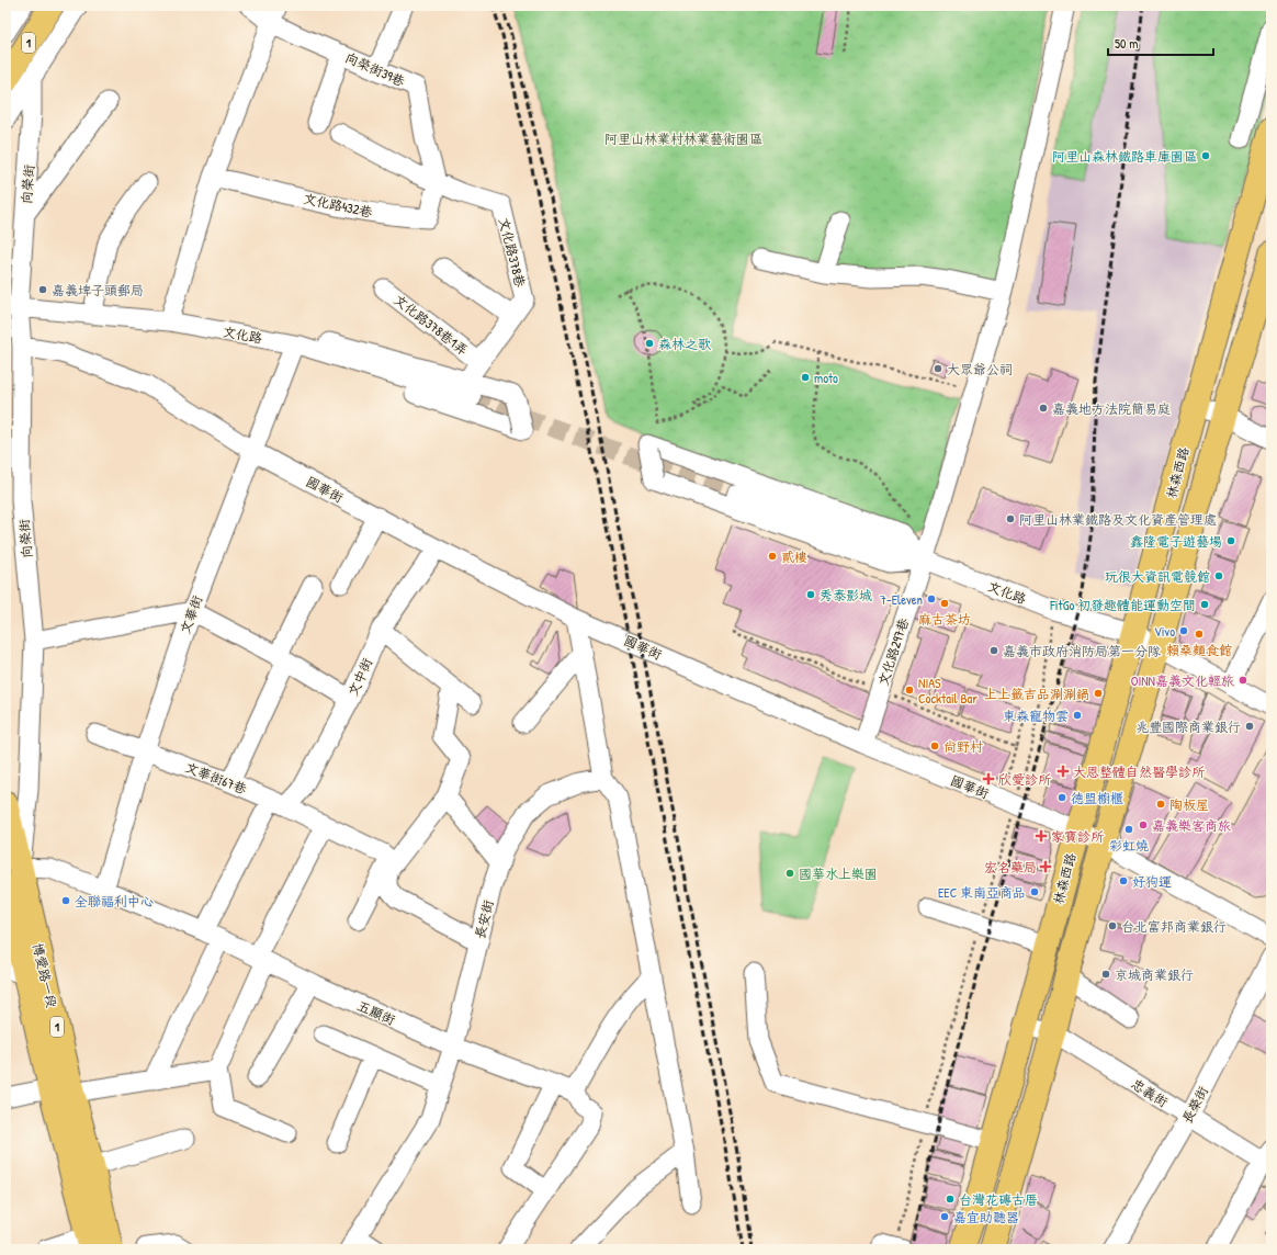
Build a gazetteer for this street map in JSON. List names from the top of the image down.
{
  "streets": {
    "main road": ["1", "林森西路", "博愛路一段"],
    "street": [
      "向榮街39巷",
      "向榮街",
      "文化路432巷",
      "文化路378巷",
      "文化路378巷1弄",
      "文化路",
      "國華街",
      "文華街",
      "文化路297巷",
      "文中街",
      "文華街67巷",
      "長安街",
      "五顯街",
      "忠義街",
      "長榮街"
    ]
  },
  "crossings": [
    ["向榮街39巷", "文化路432巷"],
    ["向榮街39巷", "文化路378巷"],
    ["向榮街", "文化路"],
    ["向榮街", "國華街"],
    ["向榮街", "博愛路一段"],
    ["向榮街", "五顯街"],
    ["文化路432巷", "文化路378巷"],
    ["文化路378巷", "文化路378巷1弄"],
    ["文化路", "林森西路"],
    ["文化路", "文華街"],
    ["文化路", "文化路297巷"],
    ["林森西路", "國華街"],
    ["林森西路", "忠義街"],
    ["國華街", "文華街"],
    ["國華街", "文化路297巷"],
    ["國華街", "文中街"],
    ["文華街", "文華街67巷"],
    ["文華街", "五顯街"],
    ["文中街", "文華街67巷"],
    ["文中街", "五顯街"],
    ["長安街", "五顯街"],
    ["博愛路一段", "五顯街"],
    ["忠義街", "長榮街"]
  ],
  "parks": ["阿里山林業村林業藝術園區"],
  "places": {
    "other": [
      "阿里山森林鐵路車庫園區",
      "嘉義埤子頭郵局",
      "森林之歌",
      "大眾爺公祠",
      "moto",
      "嘉義地方法院簡易庭",
      "阿里山林業鐵路及文化資產管理處",
      "鑫隆電子遊藝場",
      "貳樓",
      "玩很大資訊電競館",
      "秀泰影城",
      "7-Eleven",
      "麻古茶坊",
      "FitGo 初發趣體能運動空間",
      "Vivo",
      "賴桑麵食館",
      "嘉義市政府消防局第一分隊",
      "OINN嘉義文化輕旅",
      "NIAS Cocktail Bar",
      "上上籤吉品涮涮鍋",
      "東森寵物雲",
      "兆豐國際商業銀行",
      "尚野村",
      "德盟櫥櫃",
      "陶板屋",
      "嘉義樂客商旅",
      "彩虹燒",
      "國華水上樂園",
      "好狗運",
      "EEC 東南亞商品",
      "全聯福利中心",
      "台北富邦商業銀行",
      "京城商業銀行",
      "台灣花磚古厝",
      "嘉宜助聽器"
    ],
    "health": [
      "大恩整體自然醫學診所",
      "欣愛診所",
      "家寶診所",
      "宏名藥局"
    ]
  },
  "scale_bar": "50 m"
}
